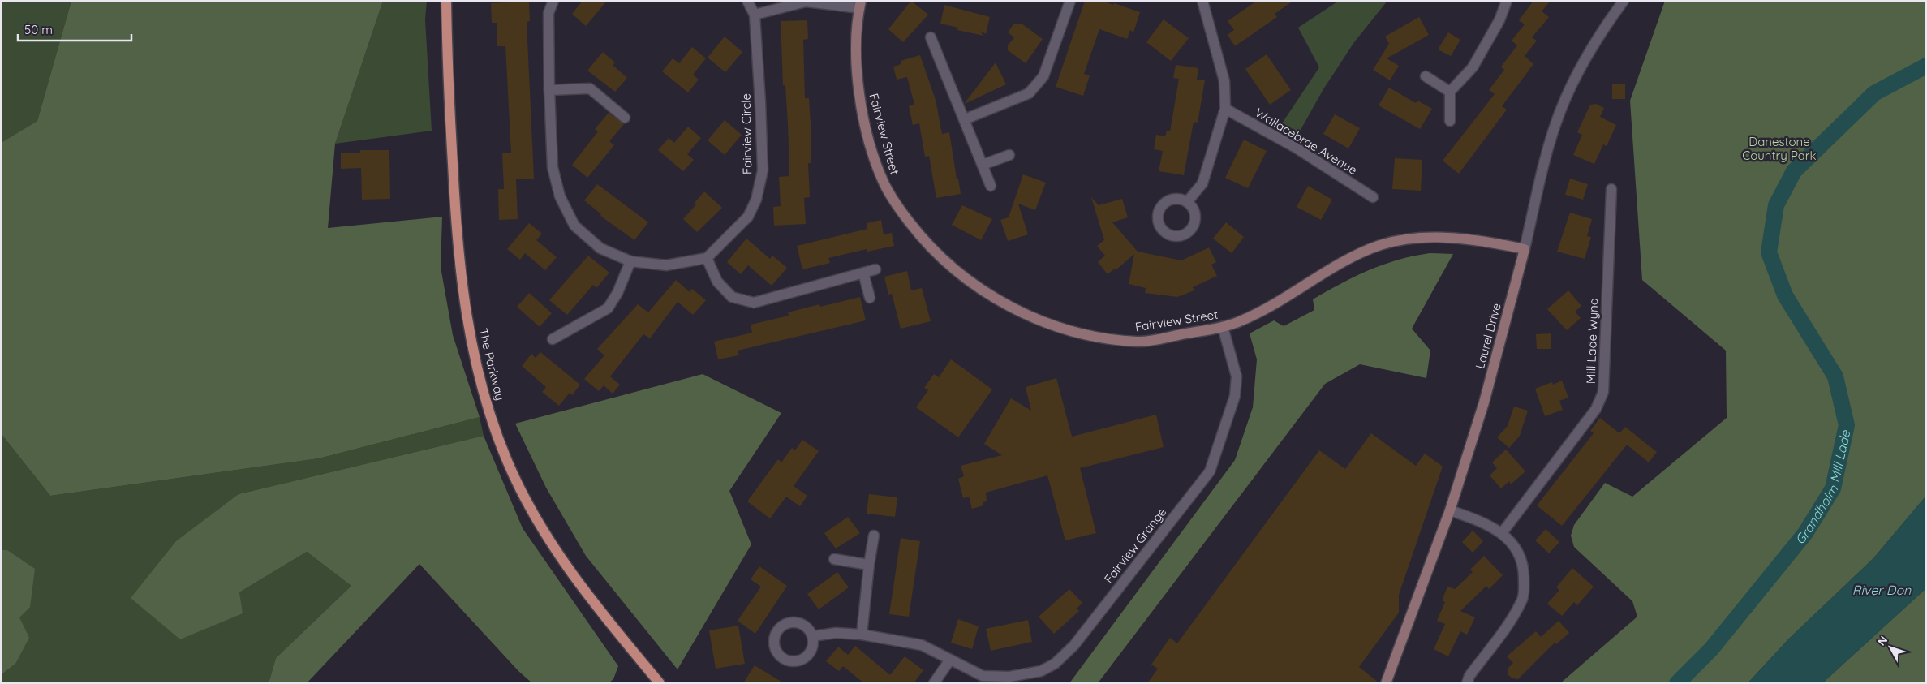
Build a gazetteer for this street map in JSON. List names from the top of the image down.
{
  "streets": {
    "main road": ["The Parkway"],
    "street": [
      "Fairview Circle",
      "Fairview Street",
      "Wallacebrae Avenue",
      "Laurel Drive",
      "Mill Lade Wynd",
      "Fairview Grange"
    ]
  },
  "crossings": [
    ["Fairview Street", "Laurel Drive"],
    ["Fairview Street", "Fairview Grange"]
  ],
  "water": ["Grandholm Mill Lade", "River Don"],
  "parks": ["Danestone Country Park"],
  "scale_bar": "50 m",
  "north": "top left"
}
